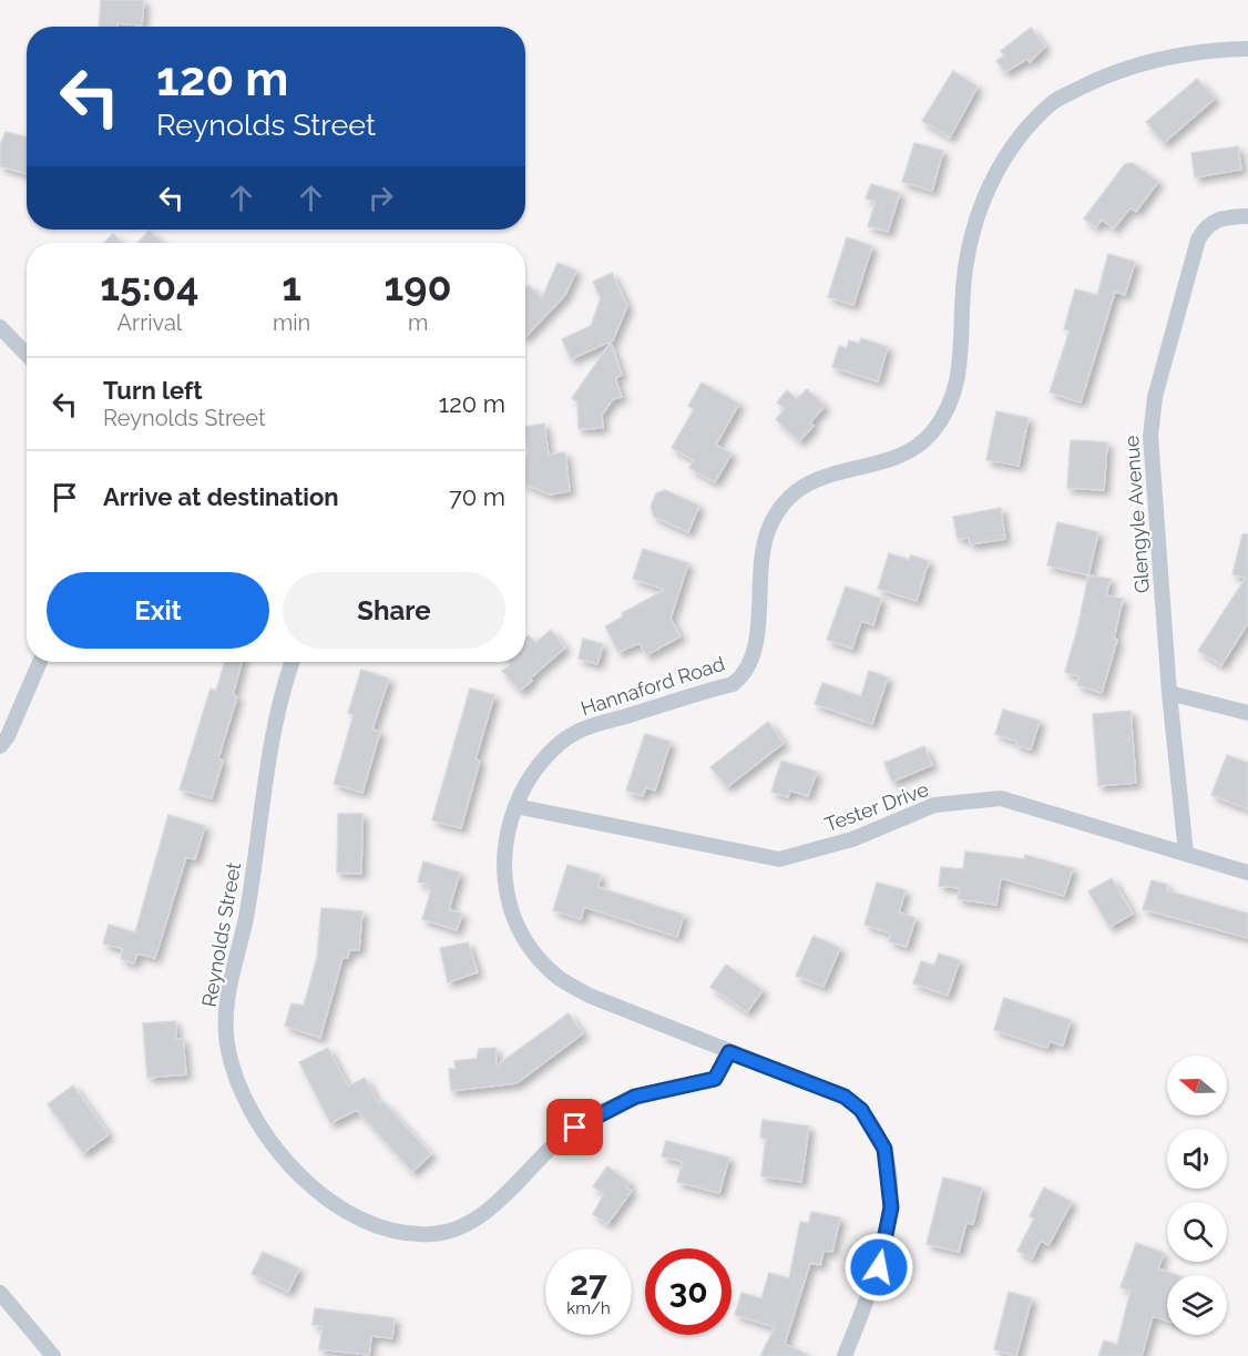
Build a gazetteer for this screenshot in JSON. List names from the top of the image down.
{
  "streets": {
    "street": [
      "Glengyle Avenue",
      "Hannaford Road",
      "Tester Drive",
      "Reynolds Street"
    ]
  },
  "crossings": [
    ["Glengyle Avenue", "Tester Drive"],
    ["Hannaford Road", "Tester Drive"],
    ["Hannaford Road", "Reynolds Street"]
  ],
  "north": "left",
  "page": {
    "turn": ["120 m", "Reynolds Street"],
    "eta": [
      "15:04",
      "Arrival",
      "1",
      "min",
      "190",
      "m"
    ],
    "list": [
      {
        "name": "Turn left",
        "note": "Reynolds Street",
        "value": "120 m"
      },
      {
        "name": "Arrive at destination",
        "value": "70 m"
      }
    ],
    "buttons": ["Exit", "Share"],
    "speed": "27 km/h",
    "limit": "30"
  }
}
